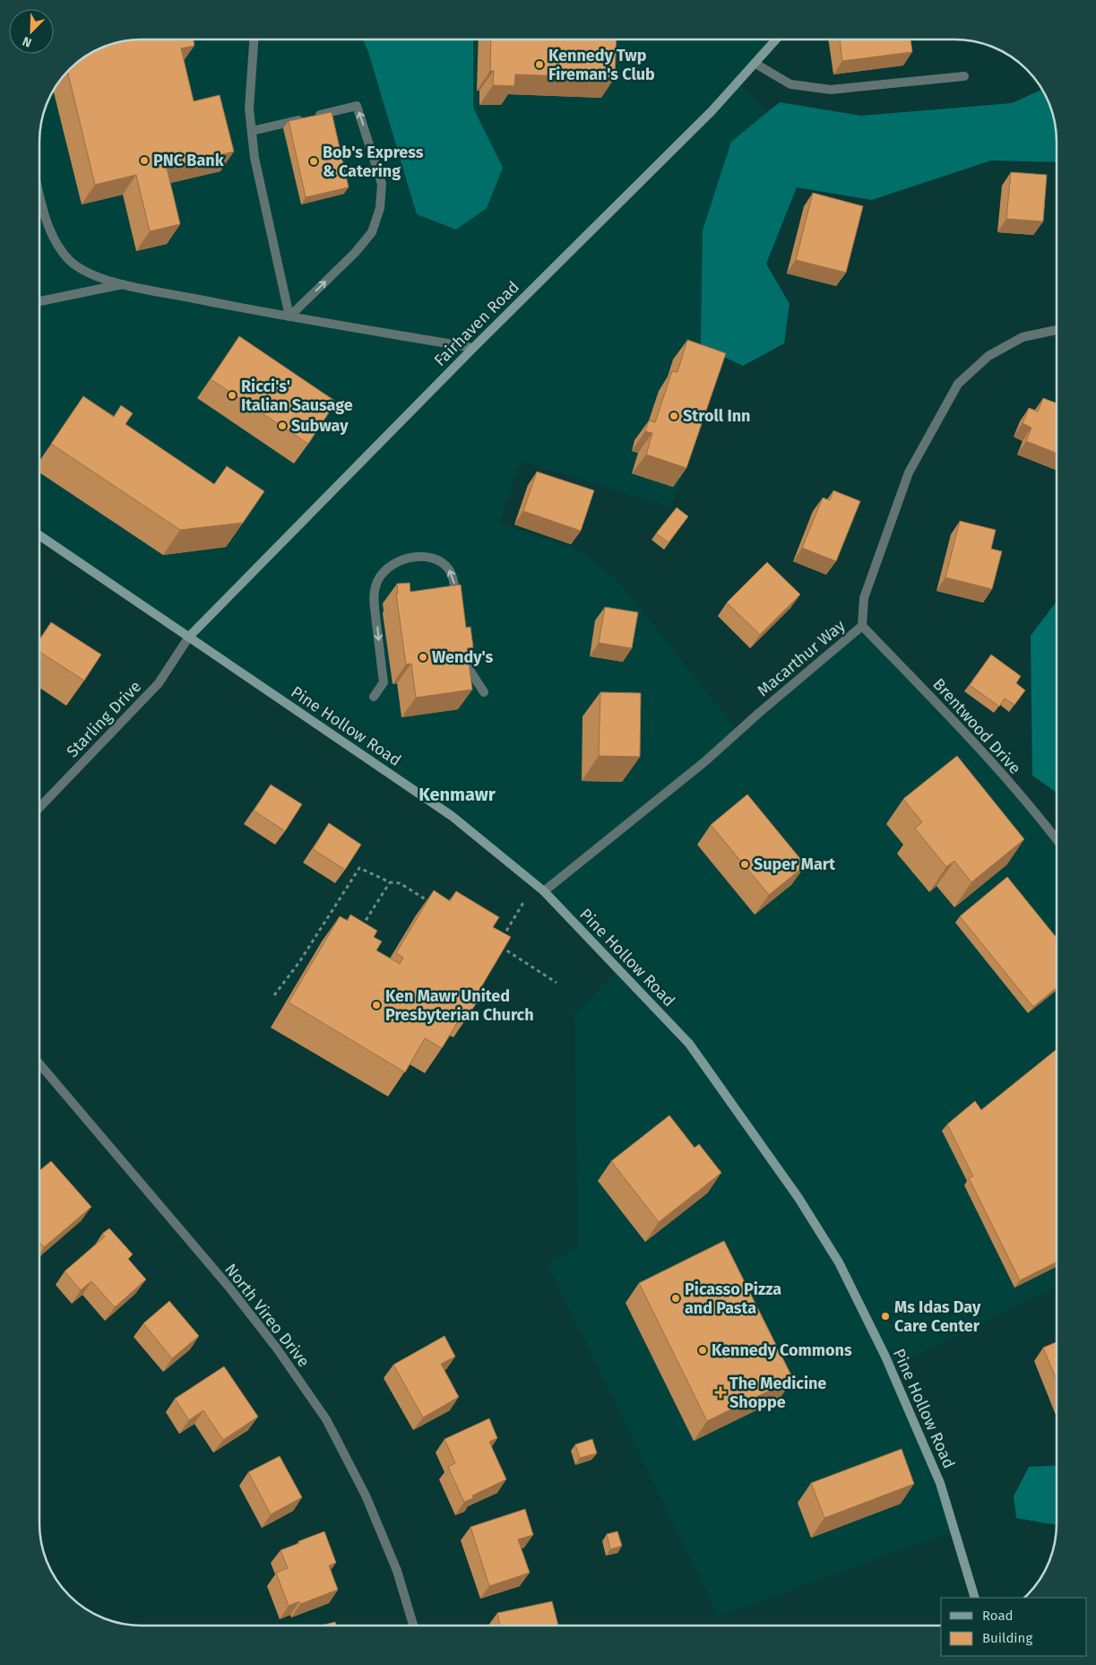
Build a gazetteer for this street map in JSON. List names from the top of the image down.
{
  "streets": {
    "street": [
      "Fairhaven Road",
      "Macarthur Way",
      "Starling Drive",
      "Pine Hollow Road",
      "Brentwood Drive",
      "North Vireo Drive"
    ]
  },
  "crossings": [
    ["Fairhaven Road", "Starling Drive"],
    ["Fairhaven Road", "Pine Hollow Road"],
    ["Macarthur Way", "Pine Hollow Road"],
    ["Macarthur Way", "Brentwood Drive"],
    ["Starling Drive", "Pine Hollow Road"]
  ],
  "districts": ["Kenmawr"],
  "places": {
    "other": [
      "Kennedy Twp Fireman's Club",
      "PNC Bank",
      "Bob's Express & Catering",
      "Ricci's' Italian Sausage",
      "Stroll Inn",
      "Subway",
      "Wendy's",
      "Super Mart",
      "Ken Mawr United Presbyterian Church",
      "Picasso Pizza and Pasta",
      "Ms Idas Day Care Center",
      "Kennedy Commons"
    ],
    "health": ["The Medicine Shoppe"]
  },
  "legend": ["Road", "Building"],
  "north": "bottom left"
}
